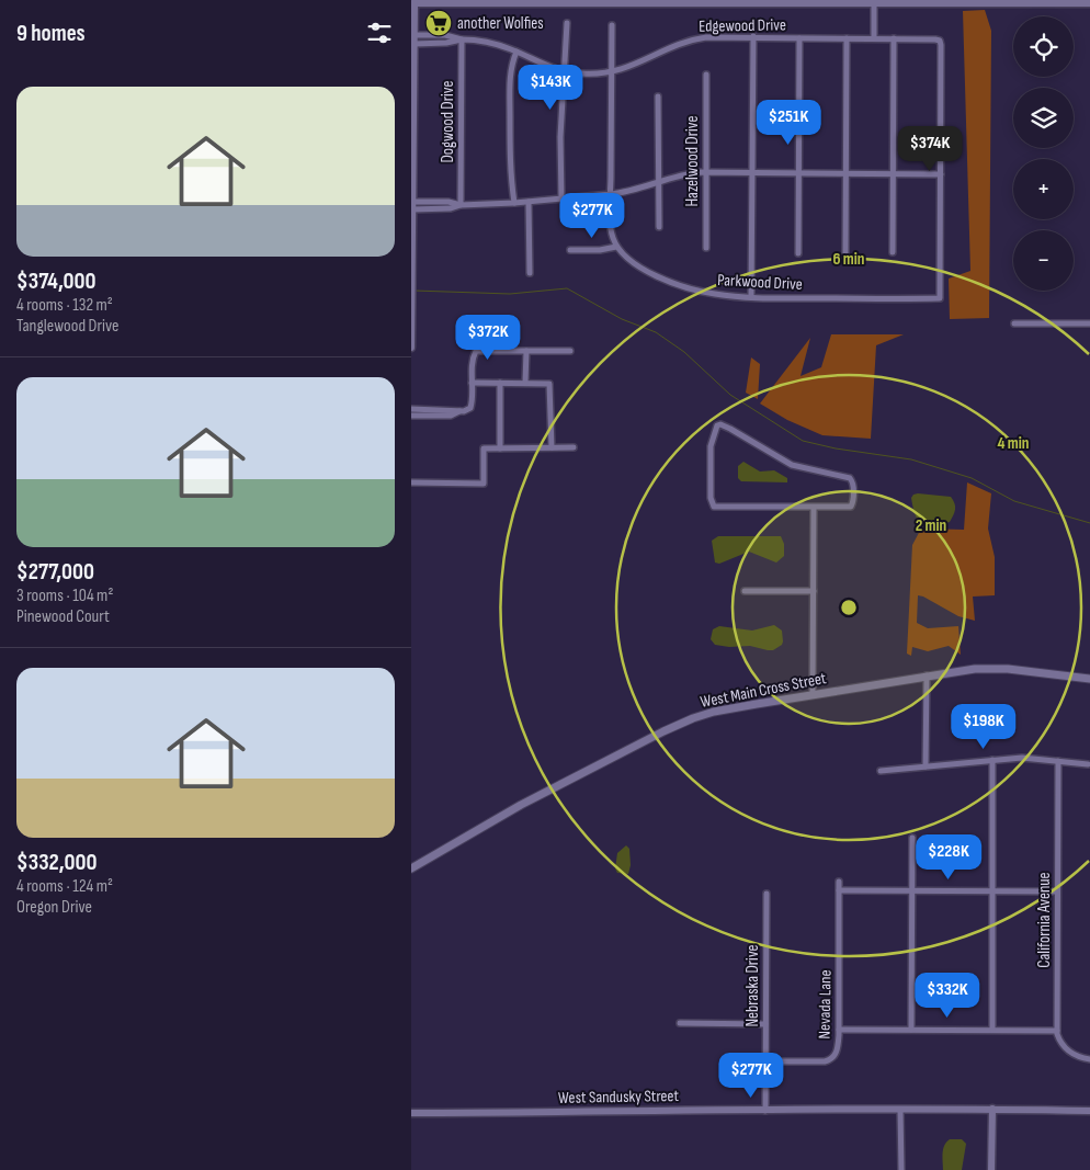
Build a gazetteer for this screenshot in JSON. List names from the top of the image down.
{
  "streets": {
    "main road": ["West Main Cross Street"],
    "street": [
      "Edgewood Drive",
      "Dogwood Drive",
      "Hazelwood Drive",
      "Parkwood Drive",
      "California Avenue",
      "Nebraska Drive",
      "Nevada Lane",
      "West Sandusky Street"
    ]
  },
  "crossings": [
    ["Edgewood Drive", "Dogwood Drive"],
    ["Edgewood Drive", "Parkwood Drive"],
    ["Nebraska Drive", "Nevada Lane"],
    ["Nebraska Drive", "West Sandusky Street"]
  ],
  "places": {
    "supermarket": ["another Wolfies"]
  },
  "page": {
    "heading": "9 homes",
    "map_buttons": ["+", "−"],
    "price": [
      "$143K",
      "$251K",
      "$374K",
      "$277K",
      "$372K",
      "$198K",
      "$228K",
      "$332K",
      "$277K"
    ],
    "list": [
      {
        "name": "$374,000",
        "note": "4 rooms · 132 m² · Tanglewood Drive"
      },
      {
        "name": "$277,000",
        "note": "3 rooms · 104 m² · Pinewood Court"
      },
      {
        "name": "$332,000",
        "note": "4 rooms · 124 m² · Oregon Drive"
      }
    ]
  },
  "rings": ["6 min", "4 min", "2 min"]
}
